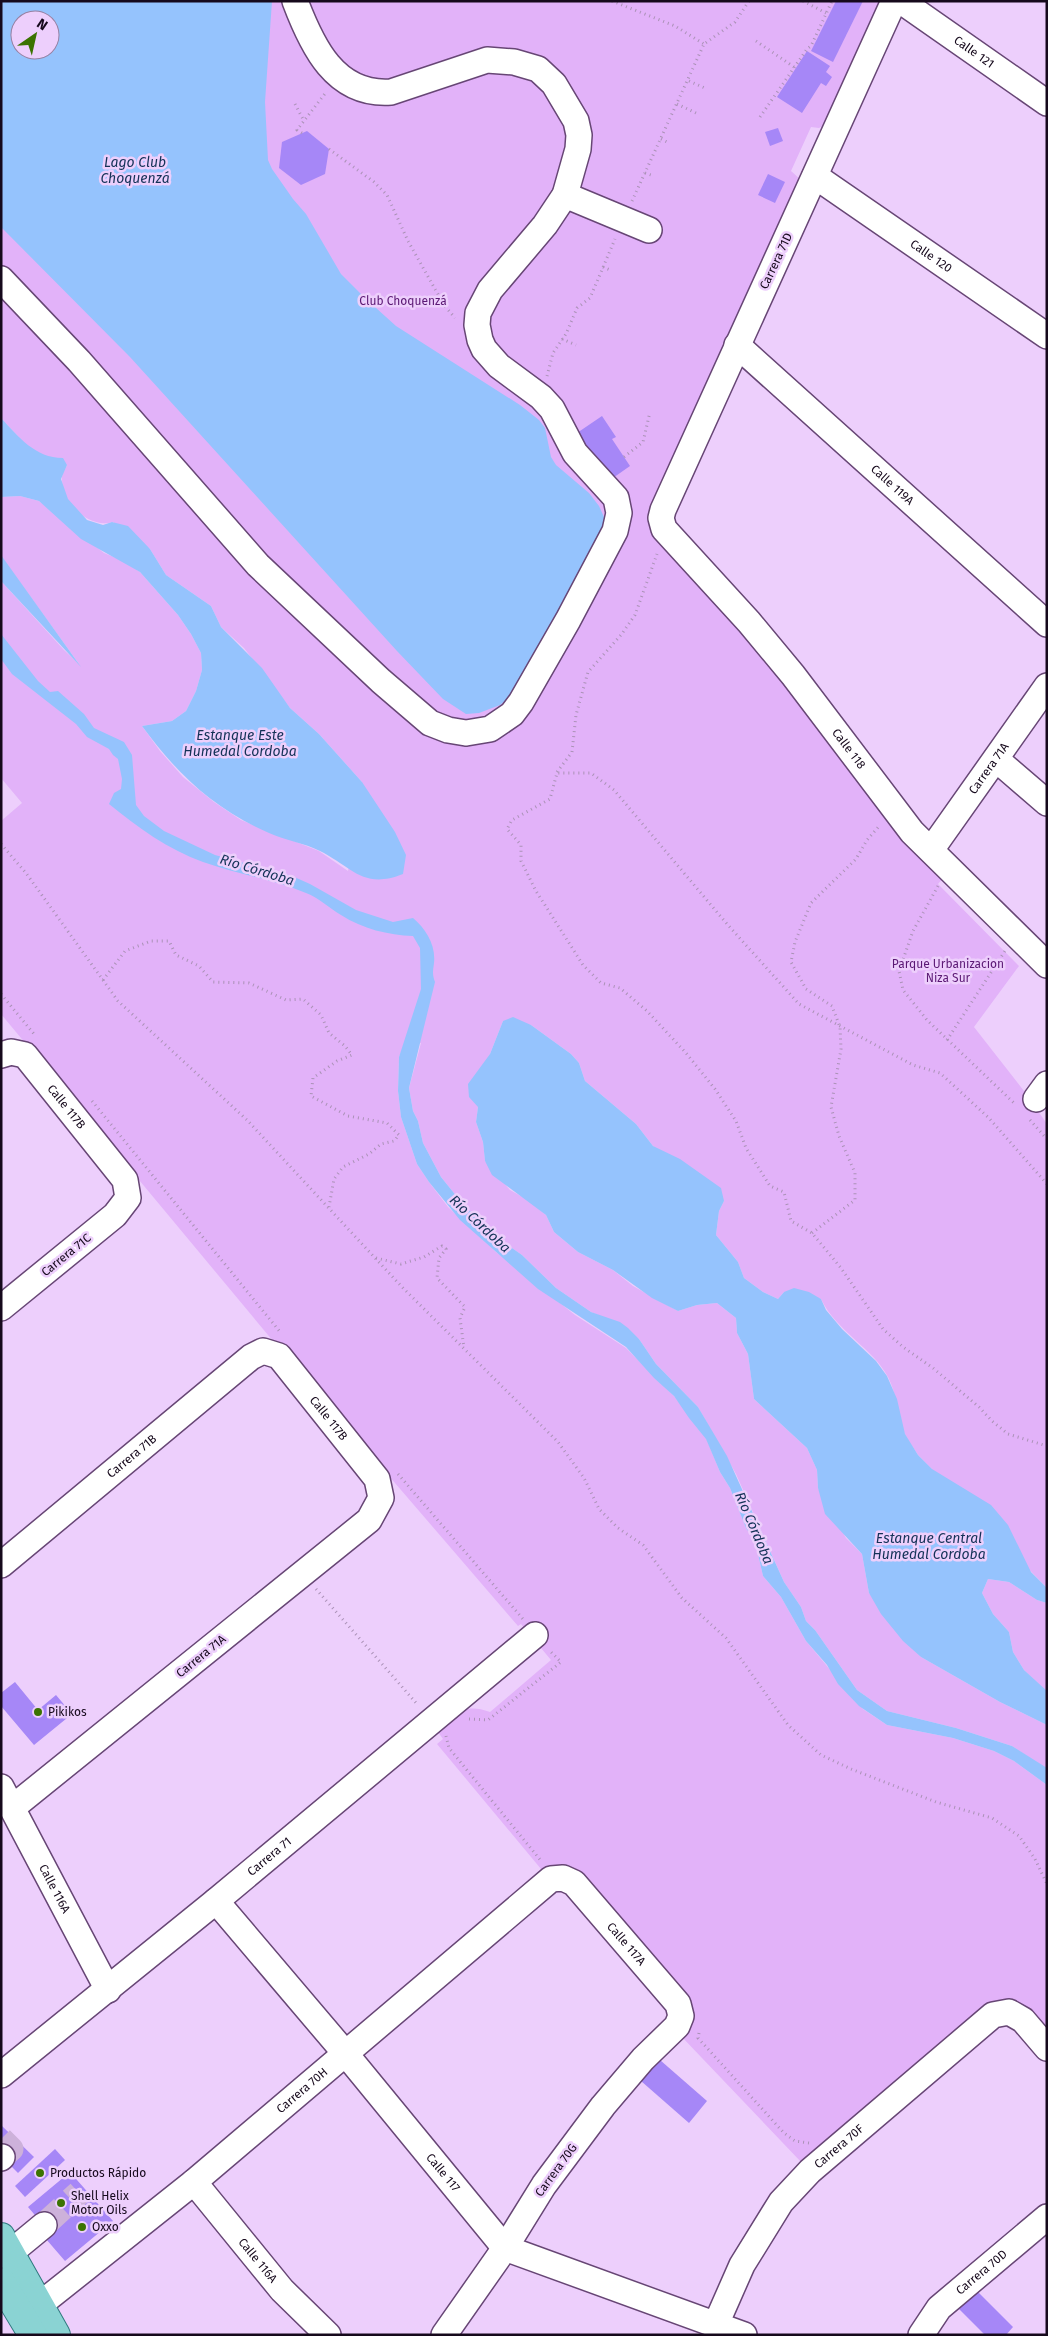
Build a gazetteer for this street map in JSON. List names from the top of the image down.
{
  "streets": {
    "street": [
      "Calle 121",
      "Calle 120",
      "Carrera 71D",
      "Calle 119A",
      "Calle 118",
      "Carrera 71A",
      "Calle 117B",
      "Carrera 71C",
      "Carrera 71B",
      "Carrera 71",
      "Calle 116A",
      "Calle 117A",
      "Carrera 70H",
      "Carrera 70F",
      "Carrera 70G",
      "Calle 117",
      "Carrera 70D"
    ]
  },
  "crossings": [
    ["Calle 120", "Carrera 71D"],
    ["Carrera 71D", "Calle 119A"],
    ["Carrera 71D", "Calle 118"],
    ["Calle 118", "Carrera 71A"],
    ["Carrera 71A", "Calle 117B"],
    ["Carrera 71A", "Calle 116A"],
    ["Calle 117B", "Carrera 71C"],
    ["Calle 117B", "Carrera 71B"],
    ["Carrera 71", "Calle 116A"],
    ["Carrera 71", "Calle 117"],
    ["Calle 116A", "Carrera 70H"],
    ["Calle 117A", "Carrera 70H"],
    ["Calle 117A", "Carrera 70G"],
    ["Carrera 70H", "Calle 117"],
    ["Carrera 70G", "Calle 117"]
  ],
  "water": [
    "Lago Club Choquenzá",
    "Estanque Este Humedal Cordoba",
    "Río Córdoba",
    "Estanque Central Humedal Cordoba"
  ],
  "parks": ["Club Choquenzá", "Parque Urbanizacion Niza Sur"],
  "places": [
    "Pikikos",
    "Productos Rápido",
    "Shell Helix Motor Oils",
    "Oxxo"
  ],
  "north": "top right"
}
